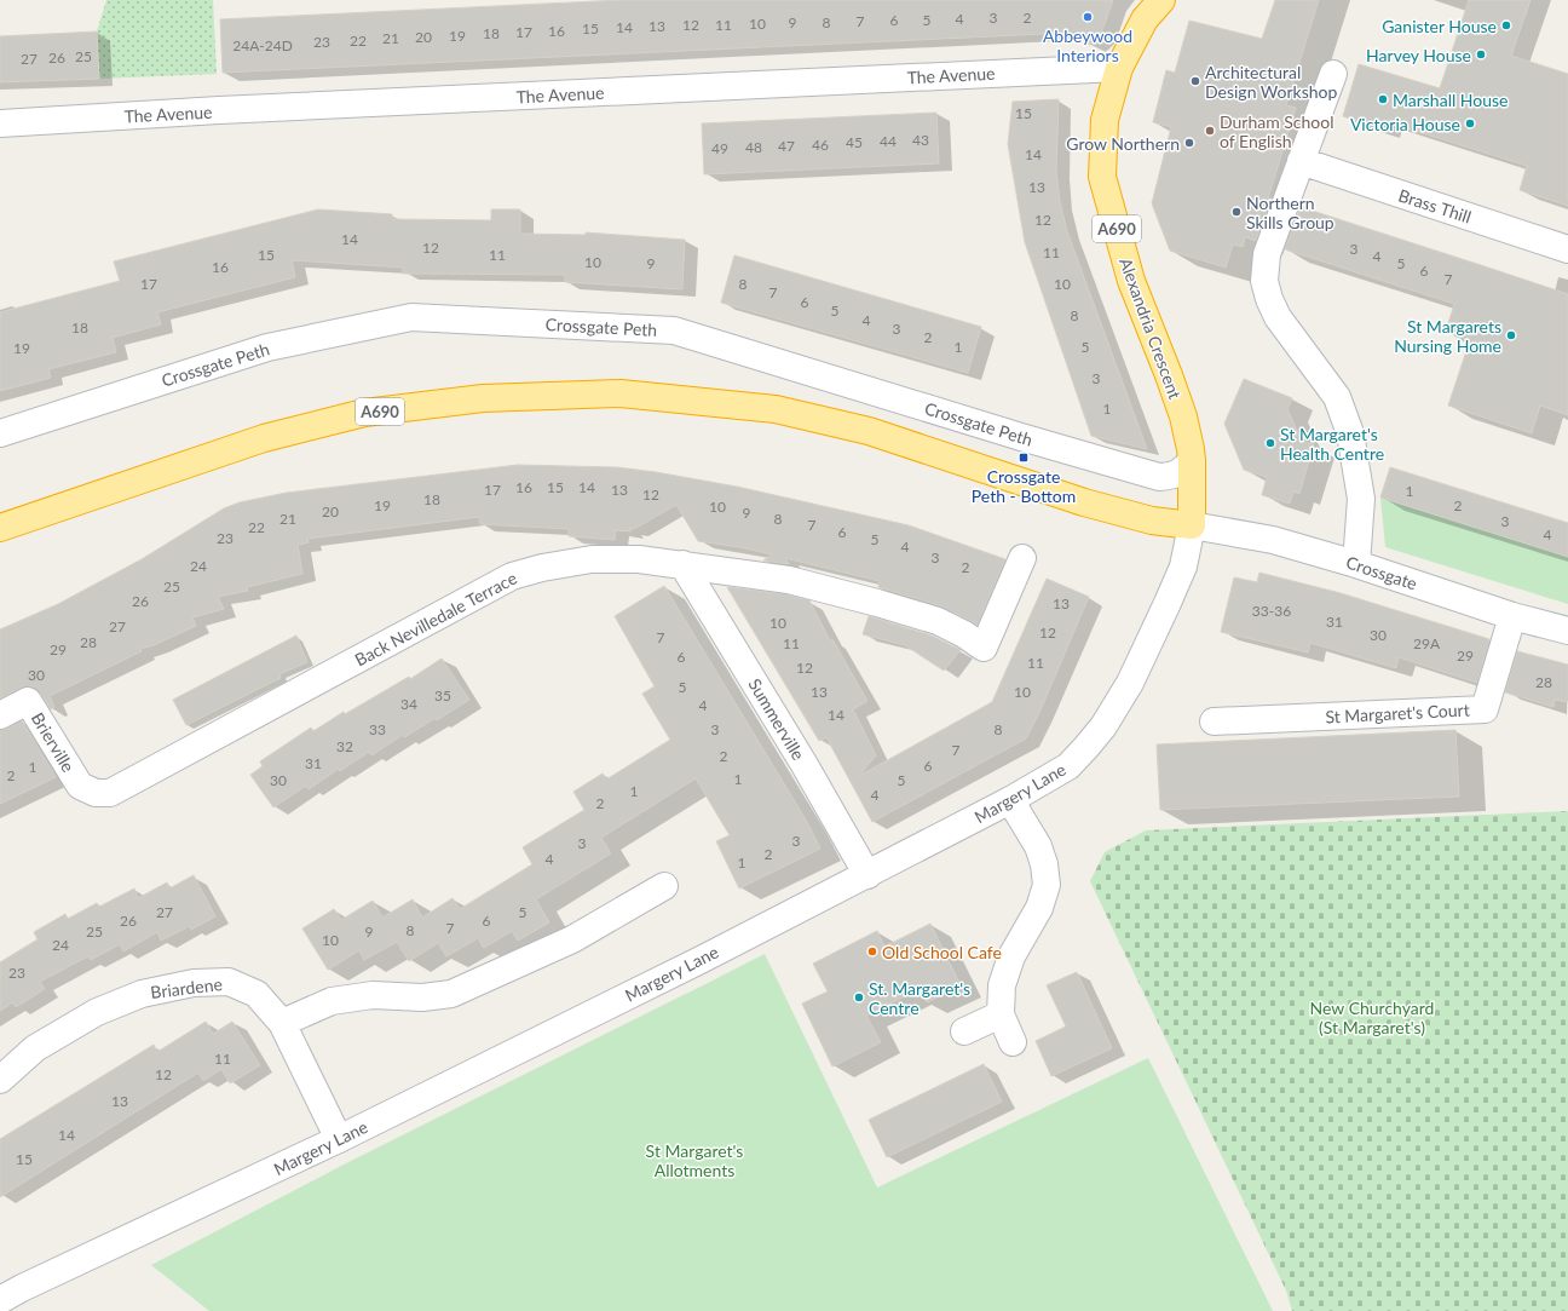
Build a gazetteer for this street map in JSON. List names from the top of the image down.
{
  "streets": {
    "highway": ["A690", "Alexandria Crescent"],
    "street": [
      "The Avenue",
      "Brass Thill",
      "Crossgate Peth",
      "Crossgate",
      "Back Nevilledale Terrace",
      "St Margaret's Court",
      "Summerville",
      "Brierville",
      "Margery Lane",
      "Briardene"
    ]
  },
  "crossings": [
    ["The Avenue", "Alexandria Crescent"],
    ["A690", "Alexandria Crescent"],
    ["A690", "Crossgate"],
    ["A690", "Margery Lane"],
    ["Crossgate Peth", "Alexandria Crescent"],
    ["Alexandria Crescent", "Crossgate"],
    ["Alexandria Crescent", "Margery Lane"],
    ["Crossgate", "St Margaret's Court"],
    ["Crossgate", "Margery Lane"],
    ["Back Nevilledale Terrace", "Summerville"],
    ["Back Nevilledale Terrace", "Brierville"],
    ["Summerville", "Margery Lane"],
    ["Margery Lane", "Briardene"]
  ],
  "parks": ["New Churchyard (St Margaret's)", "St Margaret's Allotments"],
  "places": {
    "other": [
      "Abbeywood Interiors",
      "Ganister House",
      "Harvey House",
      "Architectural Design Workshop",
      "Marshall House",
      "Victoria House",
      "Durham School of English",
      "Grow Northern",
      "Northern Skills Group",
      "St Margarets Nursing Home",
      "St Margaret's Health Centre",
      "Old School Cafe",
      "St. Margaret's Centre"
    ],
    "transit": ["Crossgate Peth - Bottom"]
  },
  "house_numbers": [
    "3",
    "2",
    "4",
    "6",
    "5",
    "7",
    "9",
    "8",
    "10",
    "12",
    "11",
    "13",
    "14",
    "15",
    "16",
    "17",
    "18",
    "19",
    "20",
    "21",
    "22",
    "23",
    "24A-24D",
    "25",
    "26",
    "27",
    "15",
    "43",
    "44",
    "45",
    "46",
    "47",
    "48",
    "49",
    "14",
    "13",
    "12",
    "14",
    "12",
    "3",
    "11",
    "15",
    "11",
    "4",
    "10",
    "9",
    "5",
    "16",
    "6",
    "7",
    "17",
    "8",
    "10",
    "7",
    "6",
    "5",
    "8",
    "4",
    "18",
    "3",
    "2",
    "1",
    "5",
    "19",
    "3",
    "1",
    "16",
    "15",
    "14",
    "17",
    "13",
    "1",
    "12",
    "18",
    "19",
    "2",
    "10",
    "20",
    "9",
    "21",
    "8",
    "3",
    "7",
    "22",
    "6",
    "4",
    "23",
    "5",
    "4",
    "3",
    "24",
    "2",
    "25",
    "26",
    "13",
    "33-36",
    "31",
    "10",
    "27",
    "12",
    "30",
    "7",
    "28",
    "11",
    "29A",
    "29",
    "29",
    "6",
    "11",
    "12",
    "30",
    "28",
    "5",
    "13",
    "10",
    "35",
    "34",
    "4",
    "14",
    "33",
    "3",
    "8",
    "32",
    "7",
    "2",
    "31",
    "6",
    "1",
    "2",
    "1",
    "30",
    "5",
    "1",
    "4",
    "2",
    "3",
    "3",
    "2",
    "4",
    "1",
    "27",
    "5",
    "26",
    "6",
    "7",
    "8",
    "25",
    "9",
    "10",
    "24",
    "23",
    "11",
    "12",
    "13",
    "14",
    "15"
  ]
}
